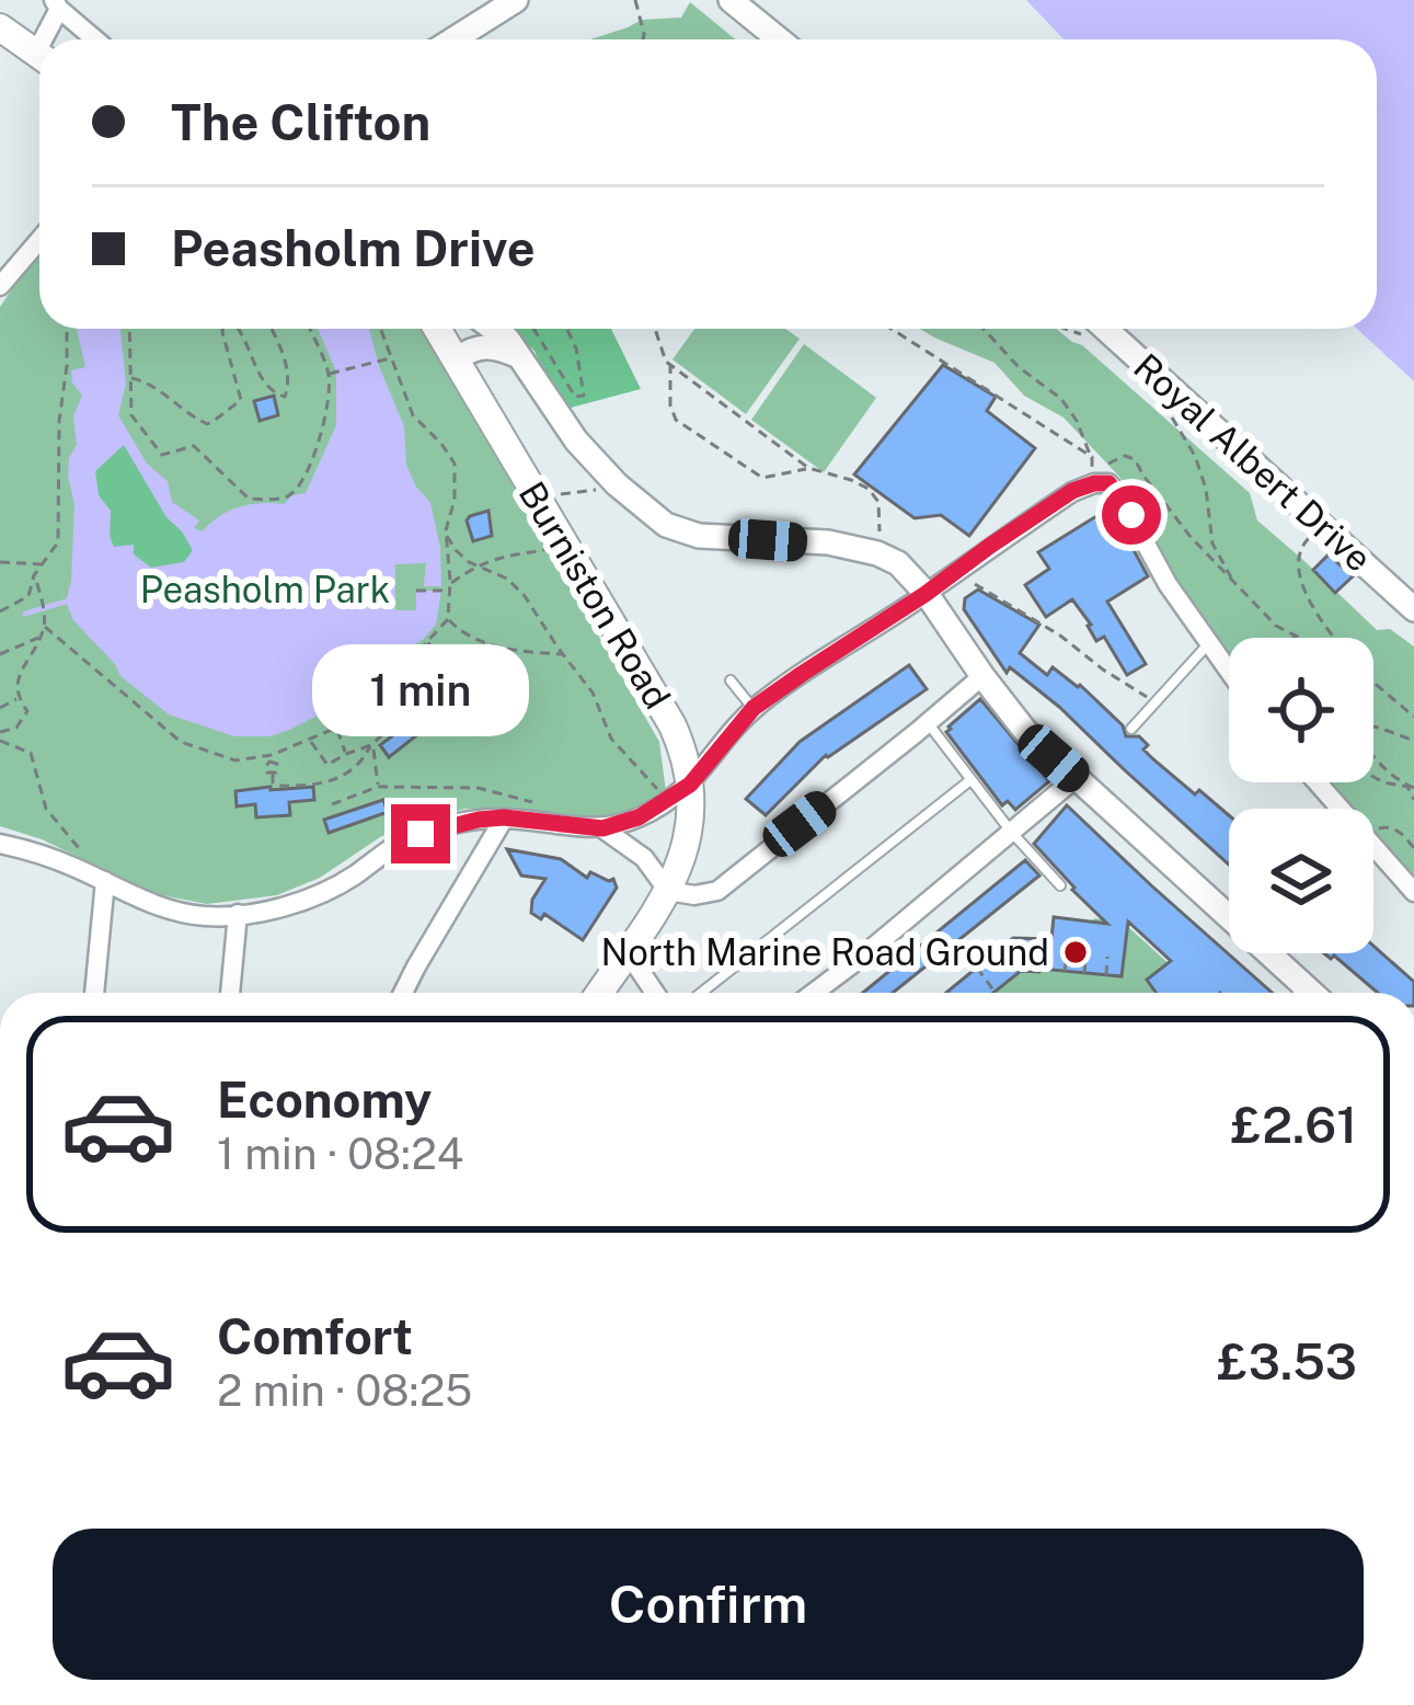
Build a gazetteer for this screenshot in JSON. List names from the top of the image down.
{
  "streets": {
    "main road": ["Royal Albert Drive", "Burniston Road"]
  },
  "parks": ["Peasholm Park"],
  "places": ["North Marine Road Ground"],
  "page": {
    "banner": ["The Clifton", "Peasholm Drive"],
    "bubble": "1 min",
    "list": [
      {
        "name": "Economy",
        "note": "1 min · 08:24",
        "value": "£2.61"
      },
      {
        "name": "Comfort",
        "note": "2 min · 08:25",
        "value": "£3.53"
      }
    ],
    "buttons": "Confirm"
  }
}
